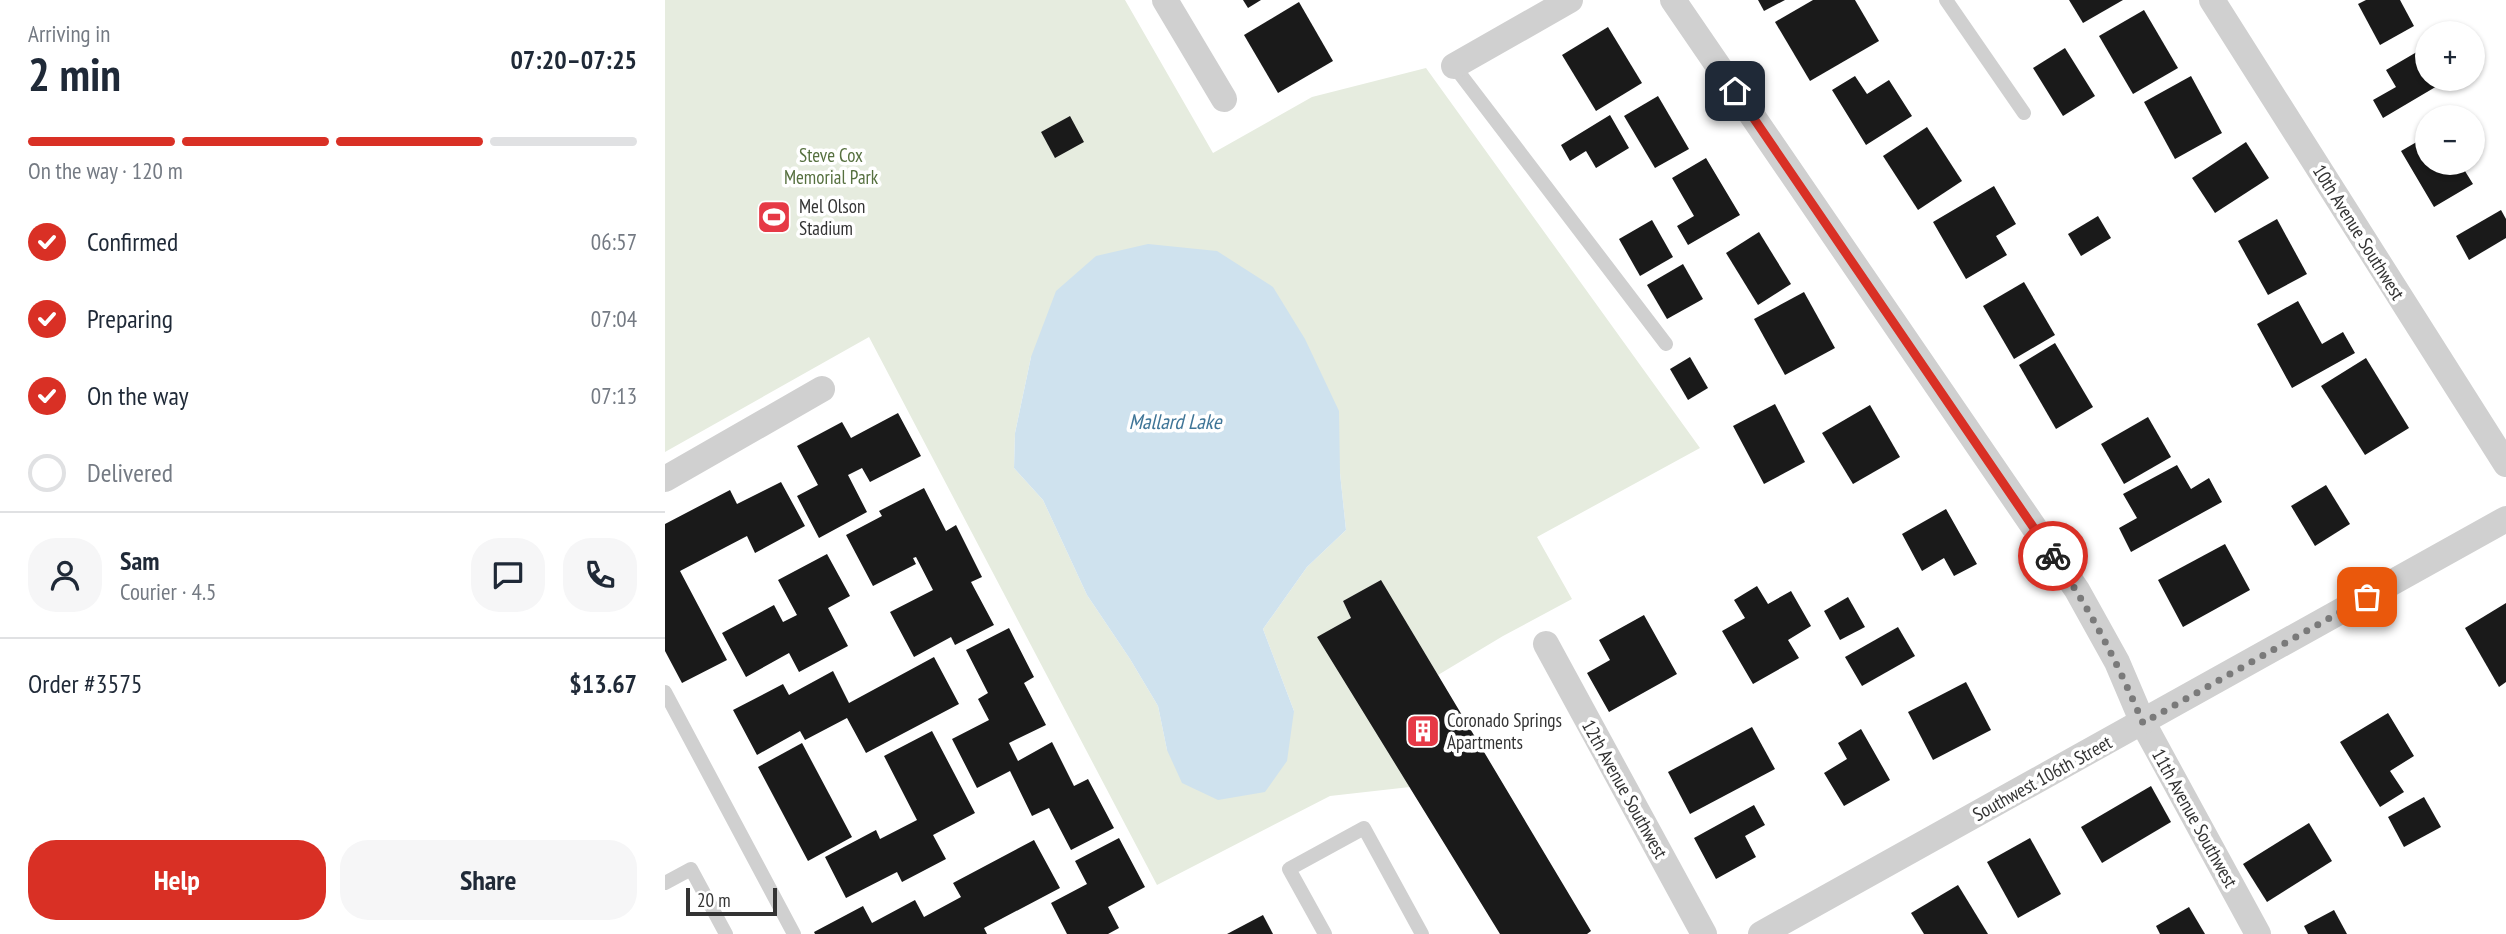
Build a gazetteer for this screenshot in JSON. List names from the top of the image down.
{
  "streets": {
    "street": [
      "10th Avenue Southwest",
      "Southwest 106th Street",
      "12th Avenue Southwest",
      "11th Avenue Southwest"
    ]
  },
  "crossings": [
    ["Southwest 106th Street", "11th Avenue Southwest"]
  ],
  "water": ["Mallard Lake"],
  "parks": ["Steve Cox Memorial Park"],
  "places": {
    "sports": ["Mel Olson Stadium"],
    "building": ["Coronado Springs Apartments"]
  },
  "scale_bar": "20 m",
  "page": {
    "heading": ["2 min", "Arriving in", "07:20–07:25"],
    "panel": [
      "Sam",
      "Courier · 4.5",
      "Order #3575",
      "$13.67"
    ],
    "map_buttons": ["+", "−"],
    "bar": "On the way · 120 m",
    "list": [
      ["Confirmed", "06:57"],
      ["Preparing", "07:04"],
      ["On the way", "07:13"],
      "Delivered"
    ],
    "buttons": ["Help", "Share"],
    "scale": "20 m"
  }
}
